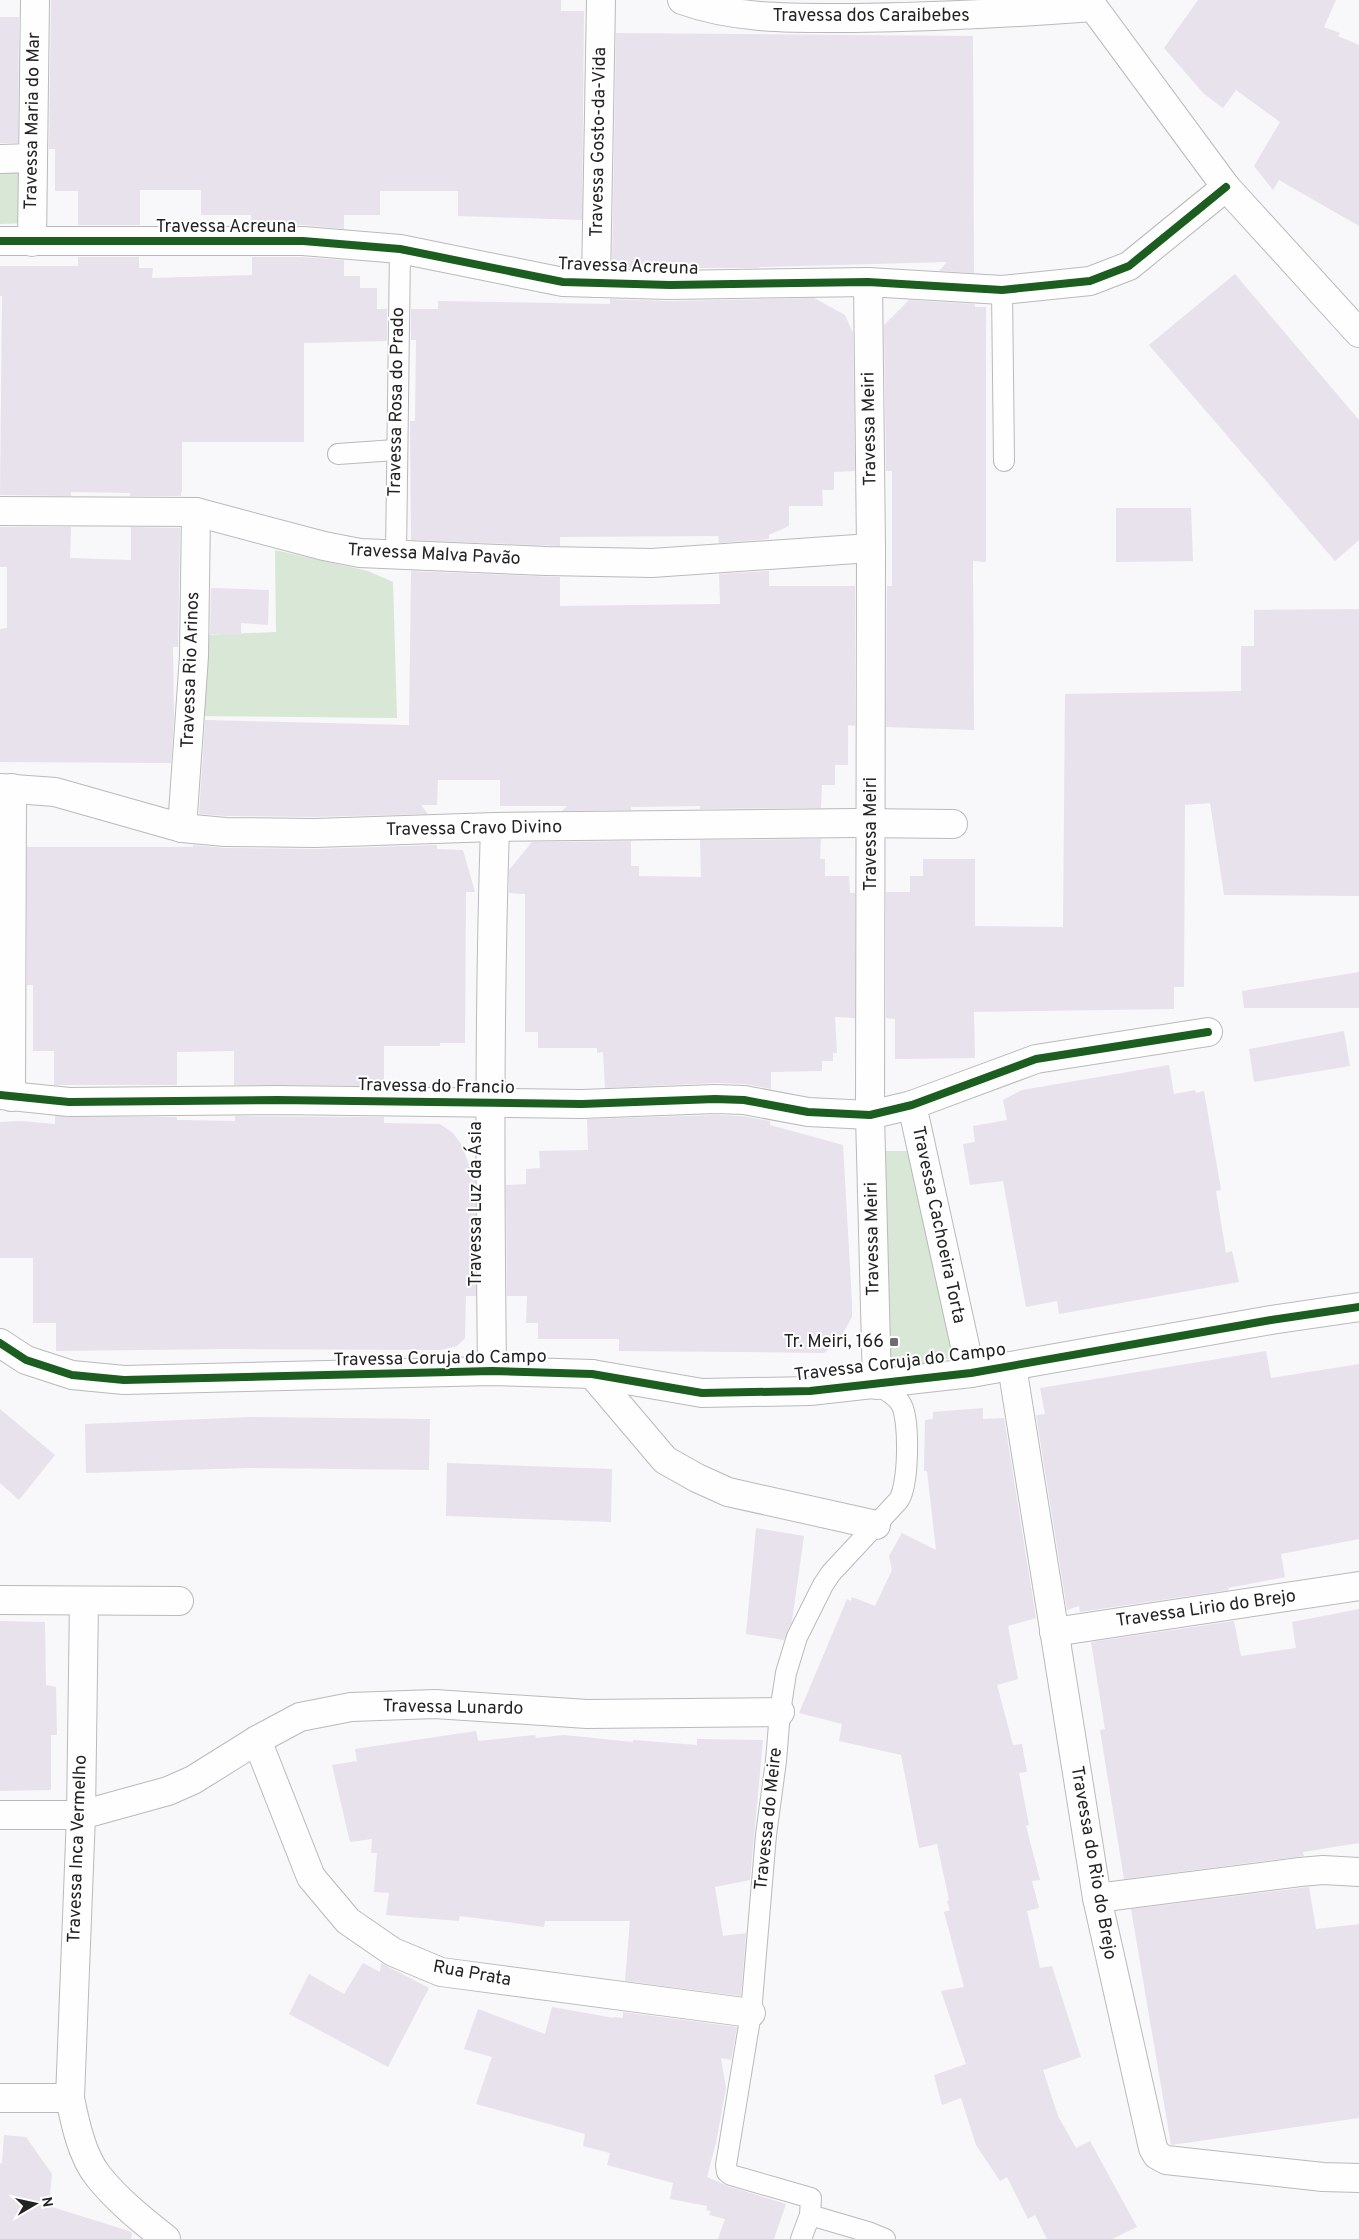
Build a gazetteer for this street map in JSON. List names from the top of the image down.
{
  "streets": {
    "street": [
      "Travessa dos Caraibebes",
      "Travessa Maria do Mar",
      "Travessa Gosto-da-Vida",
      "Travessa Acreuna",
      "Travessa Meiri",
      "Travessa Malva Pavão",
      "Travessa Rio Arinos",
      "Travessa Cravo Divino",
      "Travessa do Francio",
      "Travessa Luz da Ásia",
      "Travessa Cachoeira Torta",
      "Travessa Coruja do Campo",
      "Travessa Lirio do Brejo",
      "Travessa Lunardo",
      "Travessa Inca Vermelho",
      "Travessa do Rio do Brejo",
      "Rua Prata"
    ],
    "lane": ["Travessa Rosa do Prado", "Travessa do Meire"]
  },
  "crossings": [
    ["Travessa Maria do Mar", "Travessa Acreuna"],
    ["Travessa Gosto-da-Vida", "Travessa Acreuna"],
    ["Travessa Acreuna", "Travessa Rosa do Prado"],
    ["Travessa Acreuna", "Travessa Meiri"],
    ["Travessa Rosa do Prado", "Travessa Malva Pavão"],
    ["Travessa Meiri", "Travessa Malva Pavão"],
    ["Travessa Meiri", "Travessa Cravo Divino"],
    ["Travessa Meiri", "Travessa do Francio"],
    ["Travessa Meiri", "Travessa Coruja do Campo"],
    ["Travessa Meiri", "Travessa do Meire"],
    ["Travessa Malva Pavão", "Travessa Rio Arinos"],
    ["Travessa Rio Arinos", "Travessa Cravo Divino"],
    ["Travessa Cravo Divino", "Travessa Luz da Ásia"],
    ["Travessa do Francio", "Travessa Luz da Ásia"],
    ["Travessa do Francio", "Travessa Cachoeira Torta"],
    ["Travessa Luz da Ásia", "Travessa Coruja do Campo"],
    ["Travessa Cachoeira Torta", "Travessa Coruja do Campo"],
    ["Travessa Coruja do Campo", "Travessa do Meire"],
    ["Travessa Coruja do Campo", "Travessa do Rio do Brejo"],
    ["Travessa Lirio do Brejo", "Travessa do Rio do Brejo"],
    ["Travessa Lunardo", "Travessa do Meire"],
    ["Travessa Lunardo", "Travessa Inca Vermelho"],
    ["Travessa Lunardo", "Rua Prata"],
    ["Travessa do Meire", "Rua Prata"]
  ],
  "places": {
    "transit": ["Tr. Meiri, 166"]
  },
  "north": "right"
}
